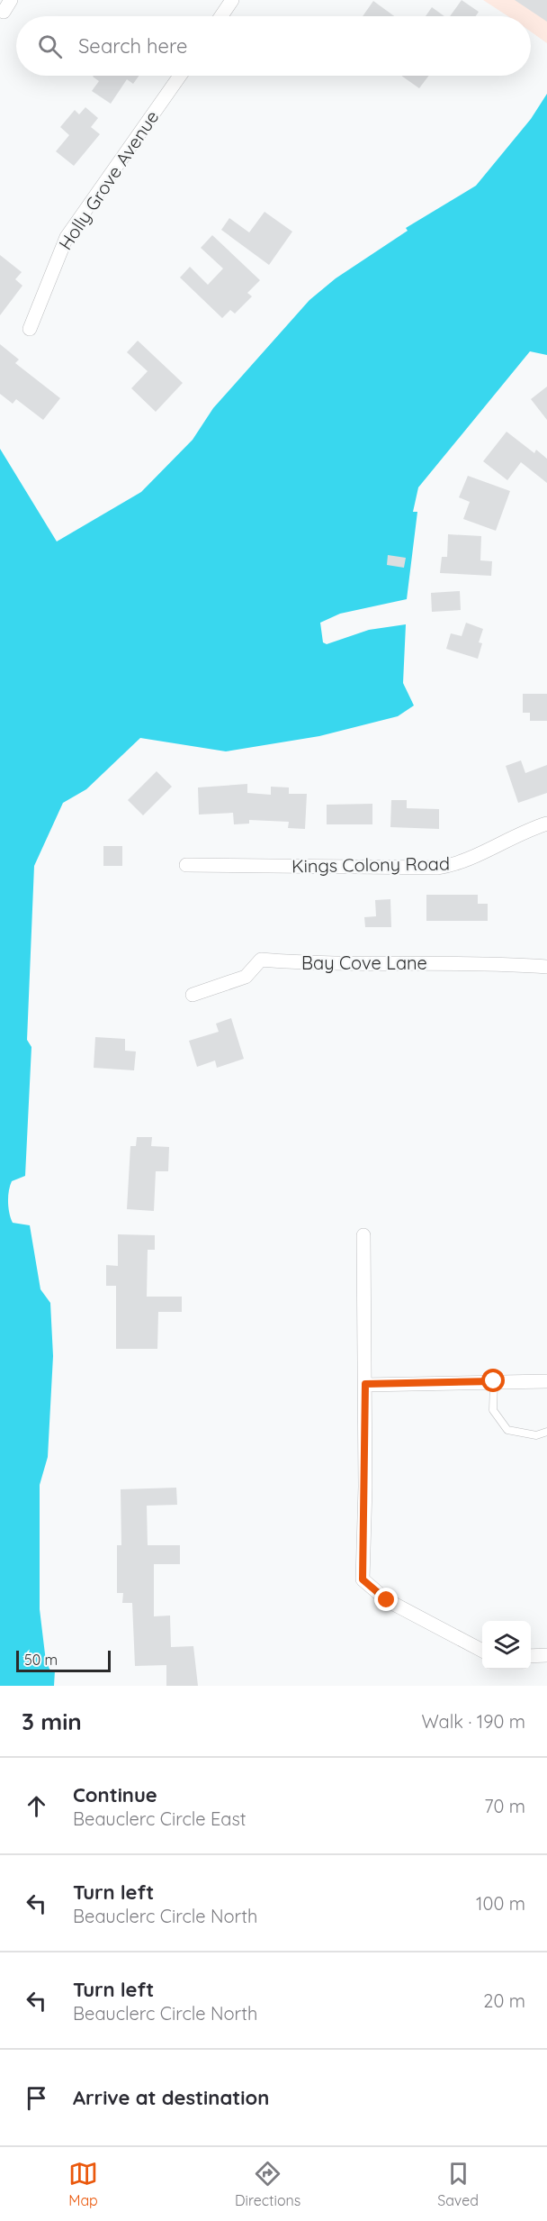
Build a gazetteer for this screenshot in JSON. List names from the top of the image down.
{
  "streets": {
    "street": ["Holly Grove Avenue", "Kings Colony Road", "Bay Cove Lane"]
  },
  "scale_bar": "50 m",
  "page": {
    "search": "Search here",
    "scale": "50 m",
    "heading": ["3 min", "Walk · 190 m"],
    "list": [
      ["Continue", "Beauclerc Circle East", "70 m"],
      ["Turn left", "Beauclerc Circle North", "100 m"],
      ["Turn left", "Beauclerc Circle North", "20 m"],
      "Arrive at destination"
    ],
    "nav": ["Map", "Directions", "Saved"]
  }
}
